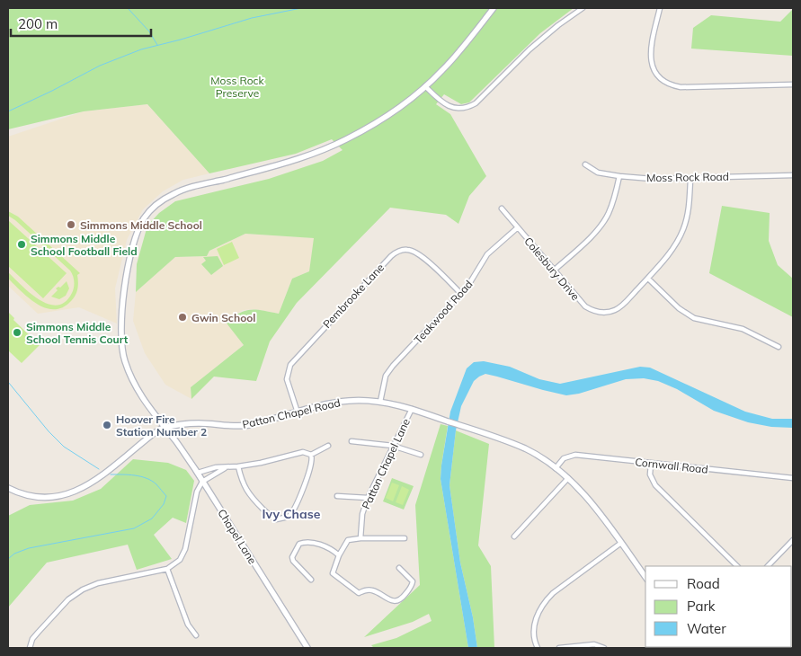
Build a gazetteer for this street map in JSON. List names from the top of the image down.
{
  "streets": {
    "street": [
      "Moss Rock Road",
      "Colesbury Drive",
      "Pembrooke Lane",
      "Teakwood Road",
      "Patton Chapel Road",
      "Patton Chapel Lane",
      "Cornwall Road",
      "Chapel Lane"
    ]
  },
  "crossings": [
    ["Moss Rock Road", "Colesbury Drive"],
    ["Colesbury Drive", "Teakwood Road"],
    ["Pembrooke Lane", "Teakwood Road"],
    ["Pembrooke Lane", "Patton Chapel Road"],
    ["Teakwood Road", "Patton Chapel Road"],
    ["Patton Chapel Road", "Patton Chapel Lane"],
    ["Patton Chapel Road", "Cornwall Road"],
    ["Patton Chapel Road", "Chapel Lane"]
  ],
  "districts": ["Ivy Chase"],
  "parks": ["Moss Rock Preserve"],
  "places": [
    "Simmons Middle School",
    "Simmons Middle School Football Field",
    "Gwin School",
    "Simmons Middle School Tennis Court",
    "Hoover Fire Station Number 2"
  ],
  "legend": ["Road", "Park", "Water"],
  "scale_bar": "200 m"
}
